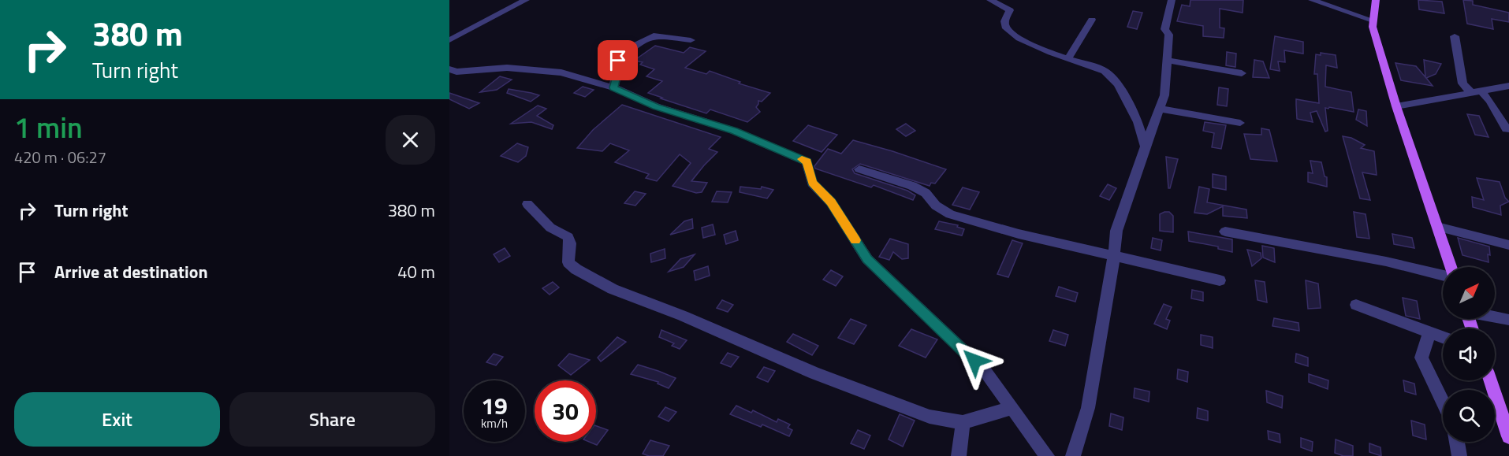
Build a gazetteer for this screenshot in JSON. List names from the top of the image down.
{
  "north": "top right",
  "page": {
    "turn": ["380 m", "Turn right"],
    "heading": ["1 min", "420 m · 06:27"],
    "list": [
      {
        "name": "Turn right",
        "value": "380 m"
      },
      {
        "name": "Arrive at destination",
        "value": "40 m"
      }
    ],
    "speed": "19 km/h",
    "limit": "30",
    "buttons": ["Exit", "Share"]
  }
}
